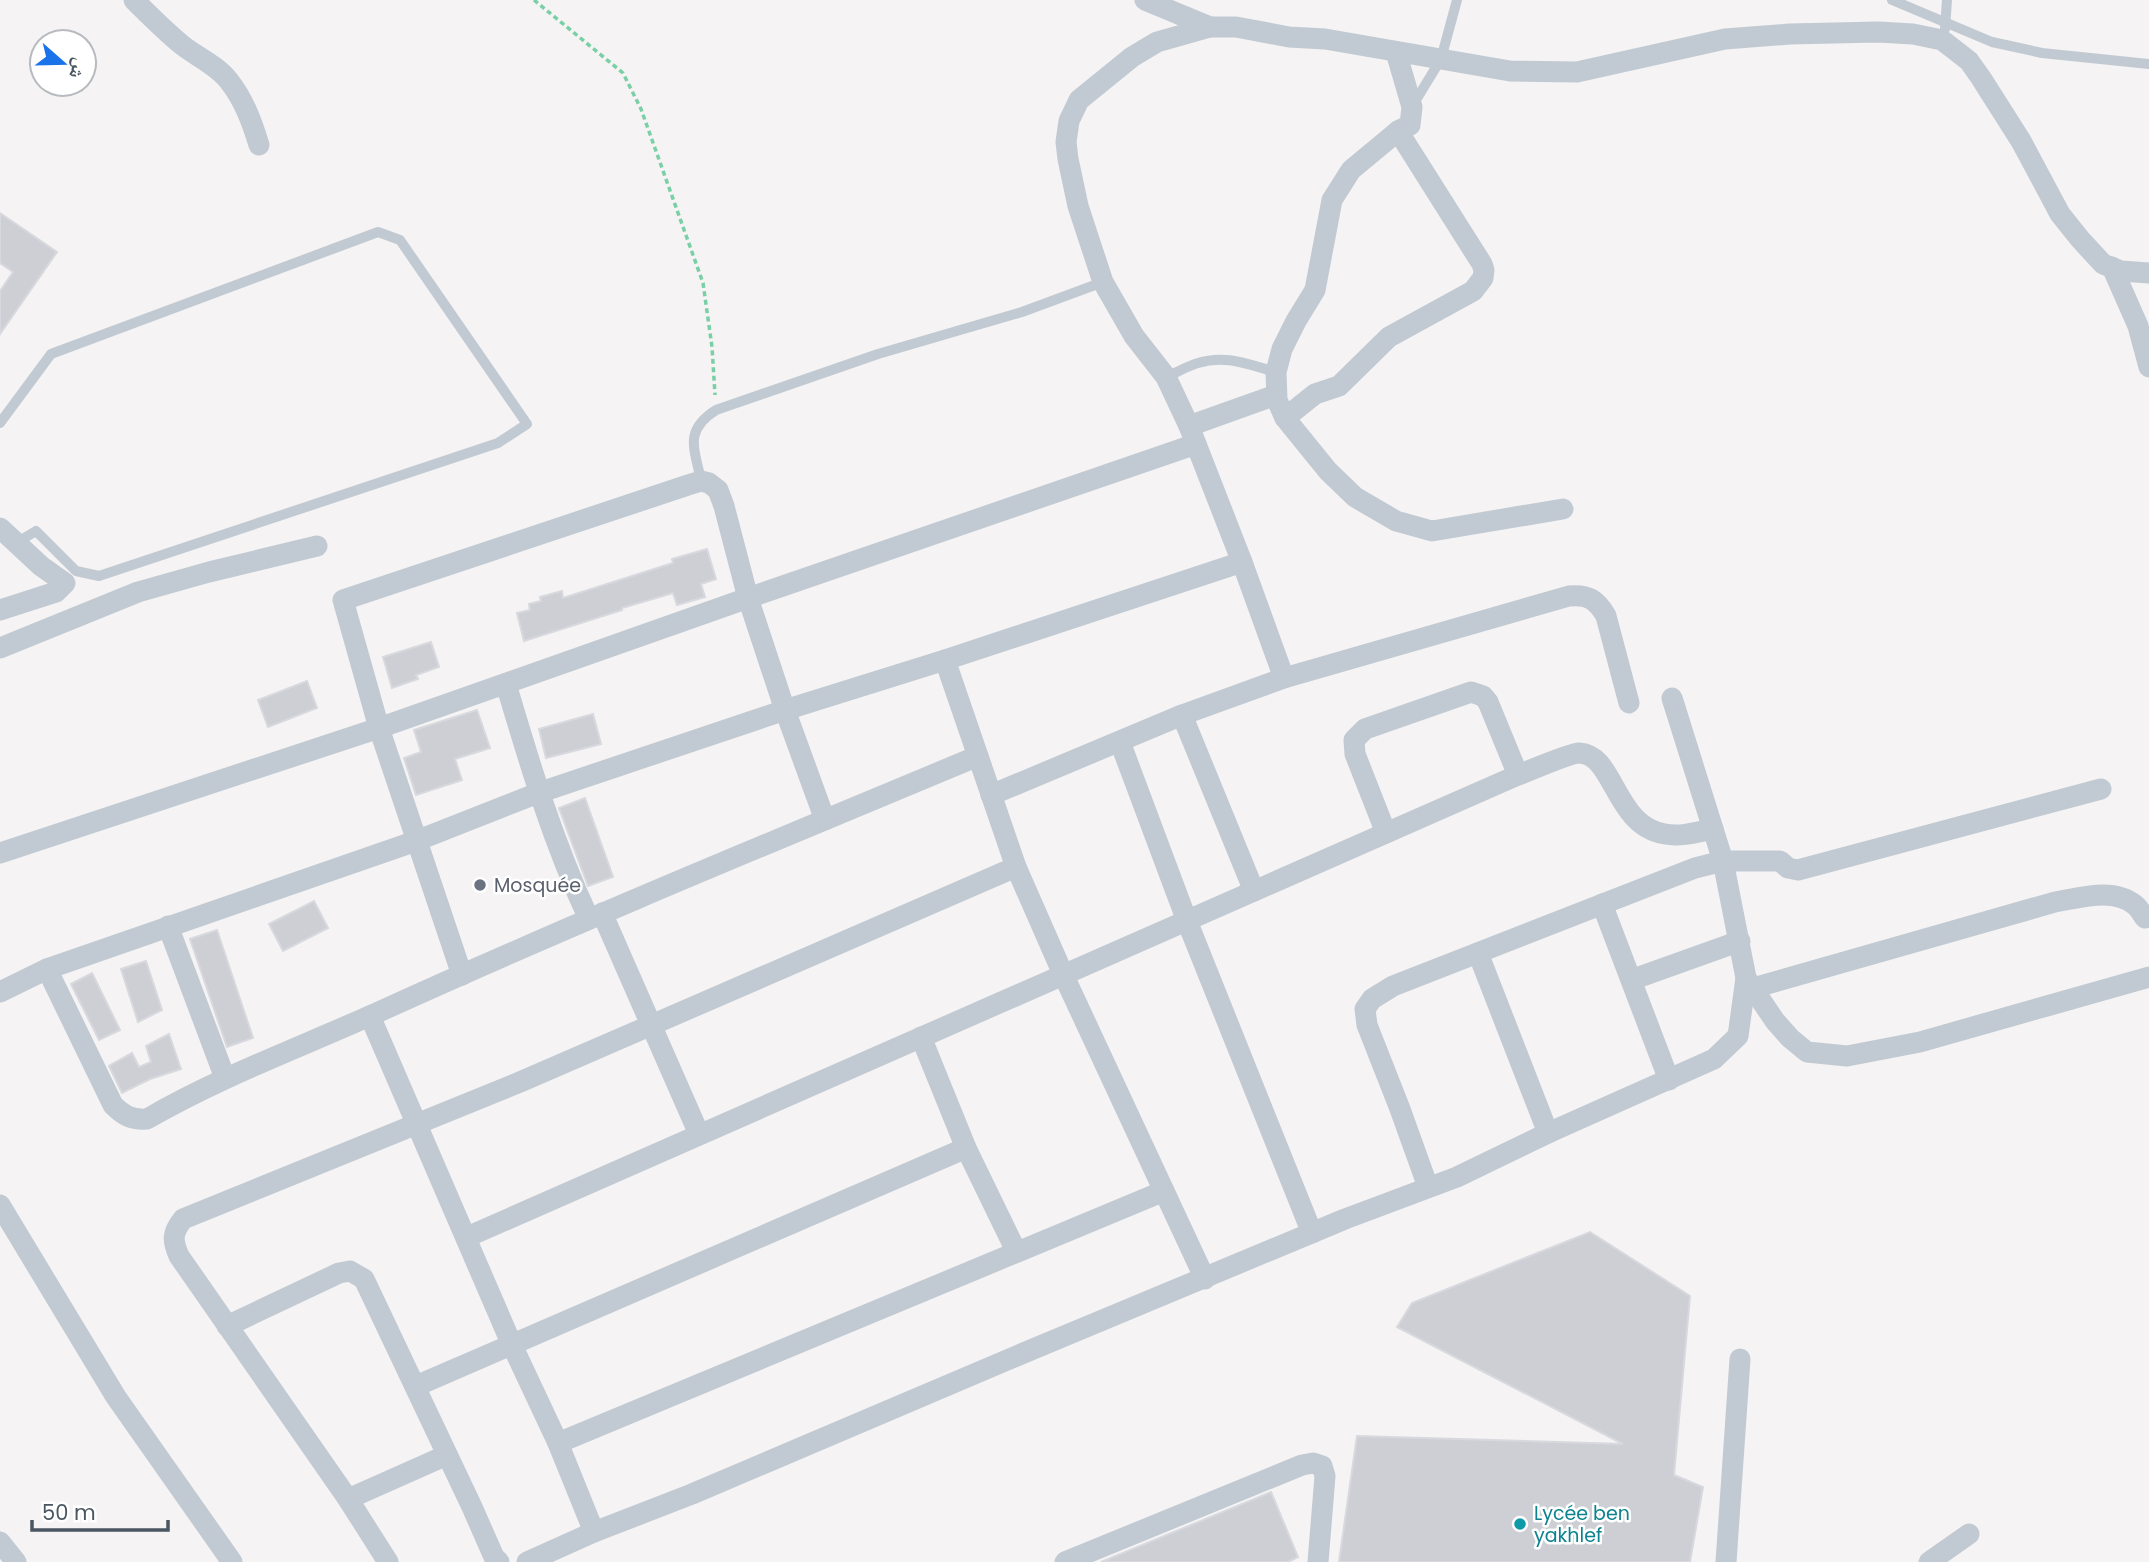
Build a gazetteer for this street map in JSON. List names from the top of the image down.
{
  "places": ["Mosquée", "Lycée ben yakhlef"],
  "scale_bar": "50 m",
  "north": "right"
}
